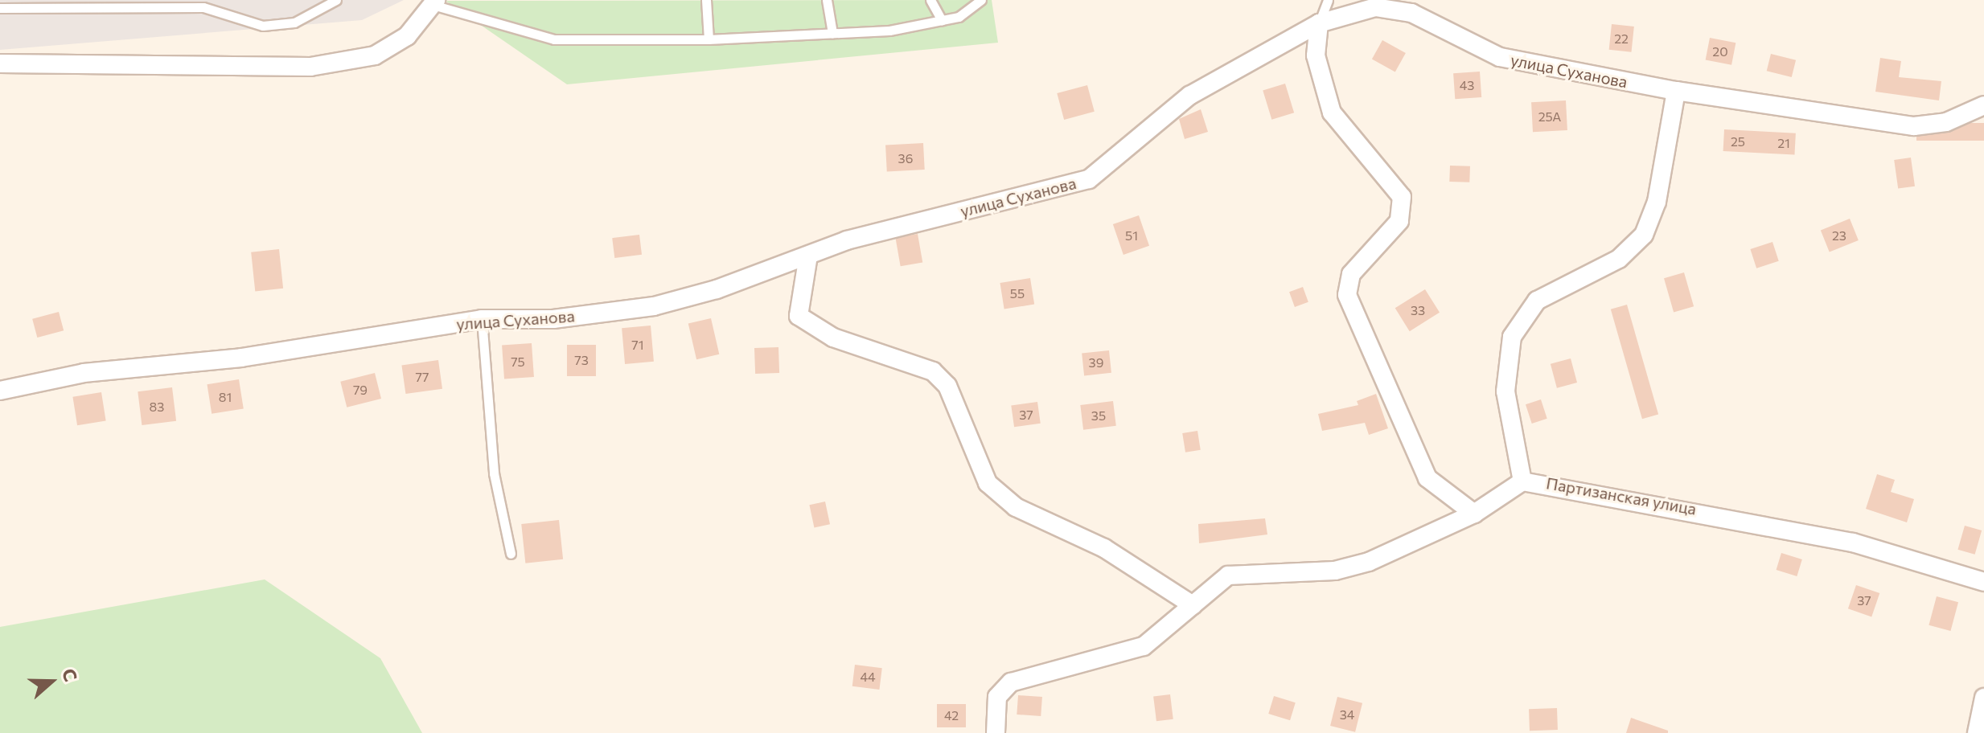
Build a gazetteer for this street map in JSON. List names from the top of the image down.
{
  "streets": {
    "street": ["улица Суханова", "Партизанская улица"]
  },
  "house_numbers": [
    "22",
    "20",
    "43",
    "25А",
    "25",
    "21",
    "36",
    "51",
    "23",
    "55",
    "33",
    "71",
    "73",
    "75",
    "39",
    "77",
    "79",
    "81",
    "83",
    "37",
    "35",
    "37",
    "44",
    "34",
    "42"
  ],
  "north": "right"
}
